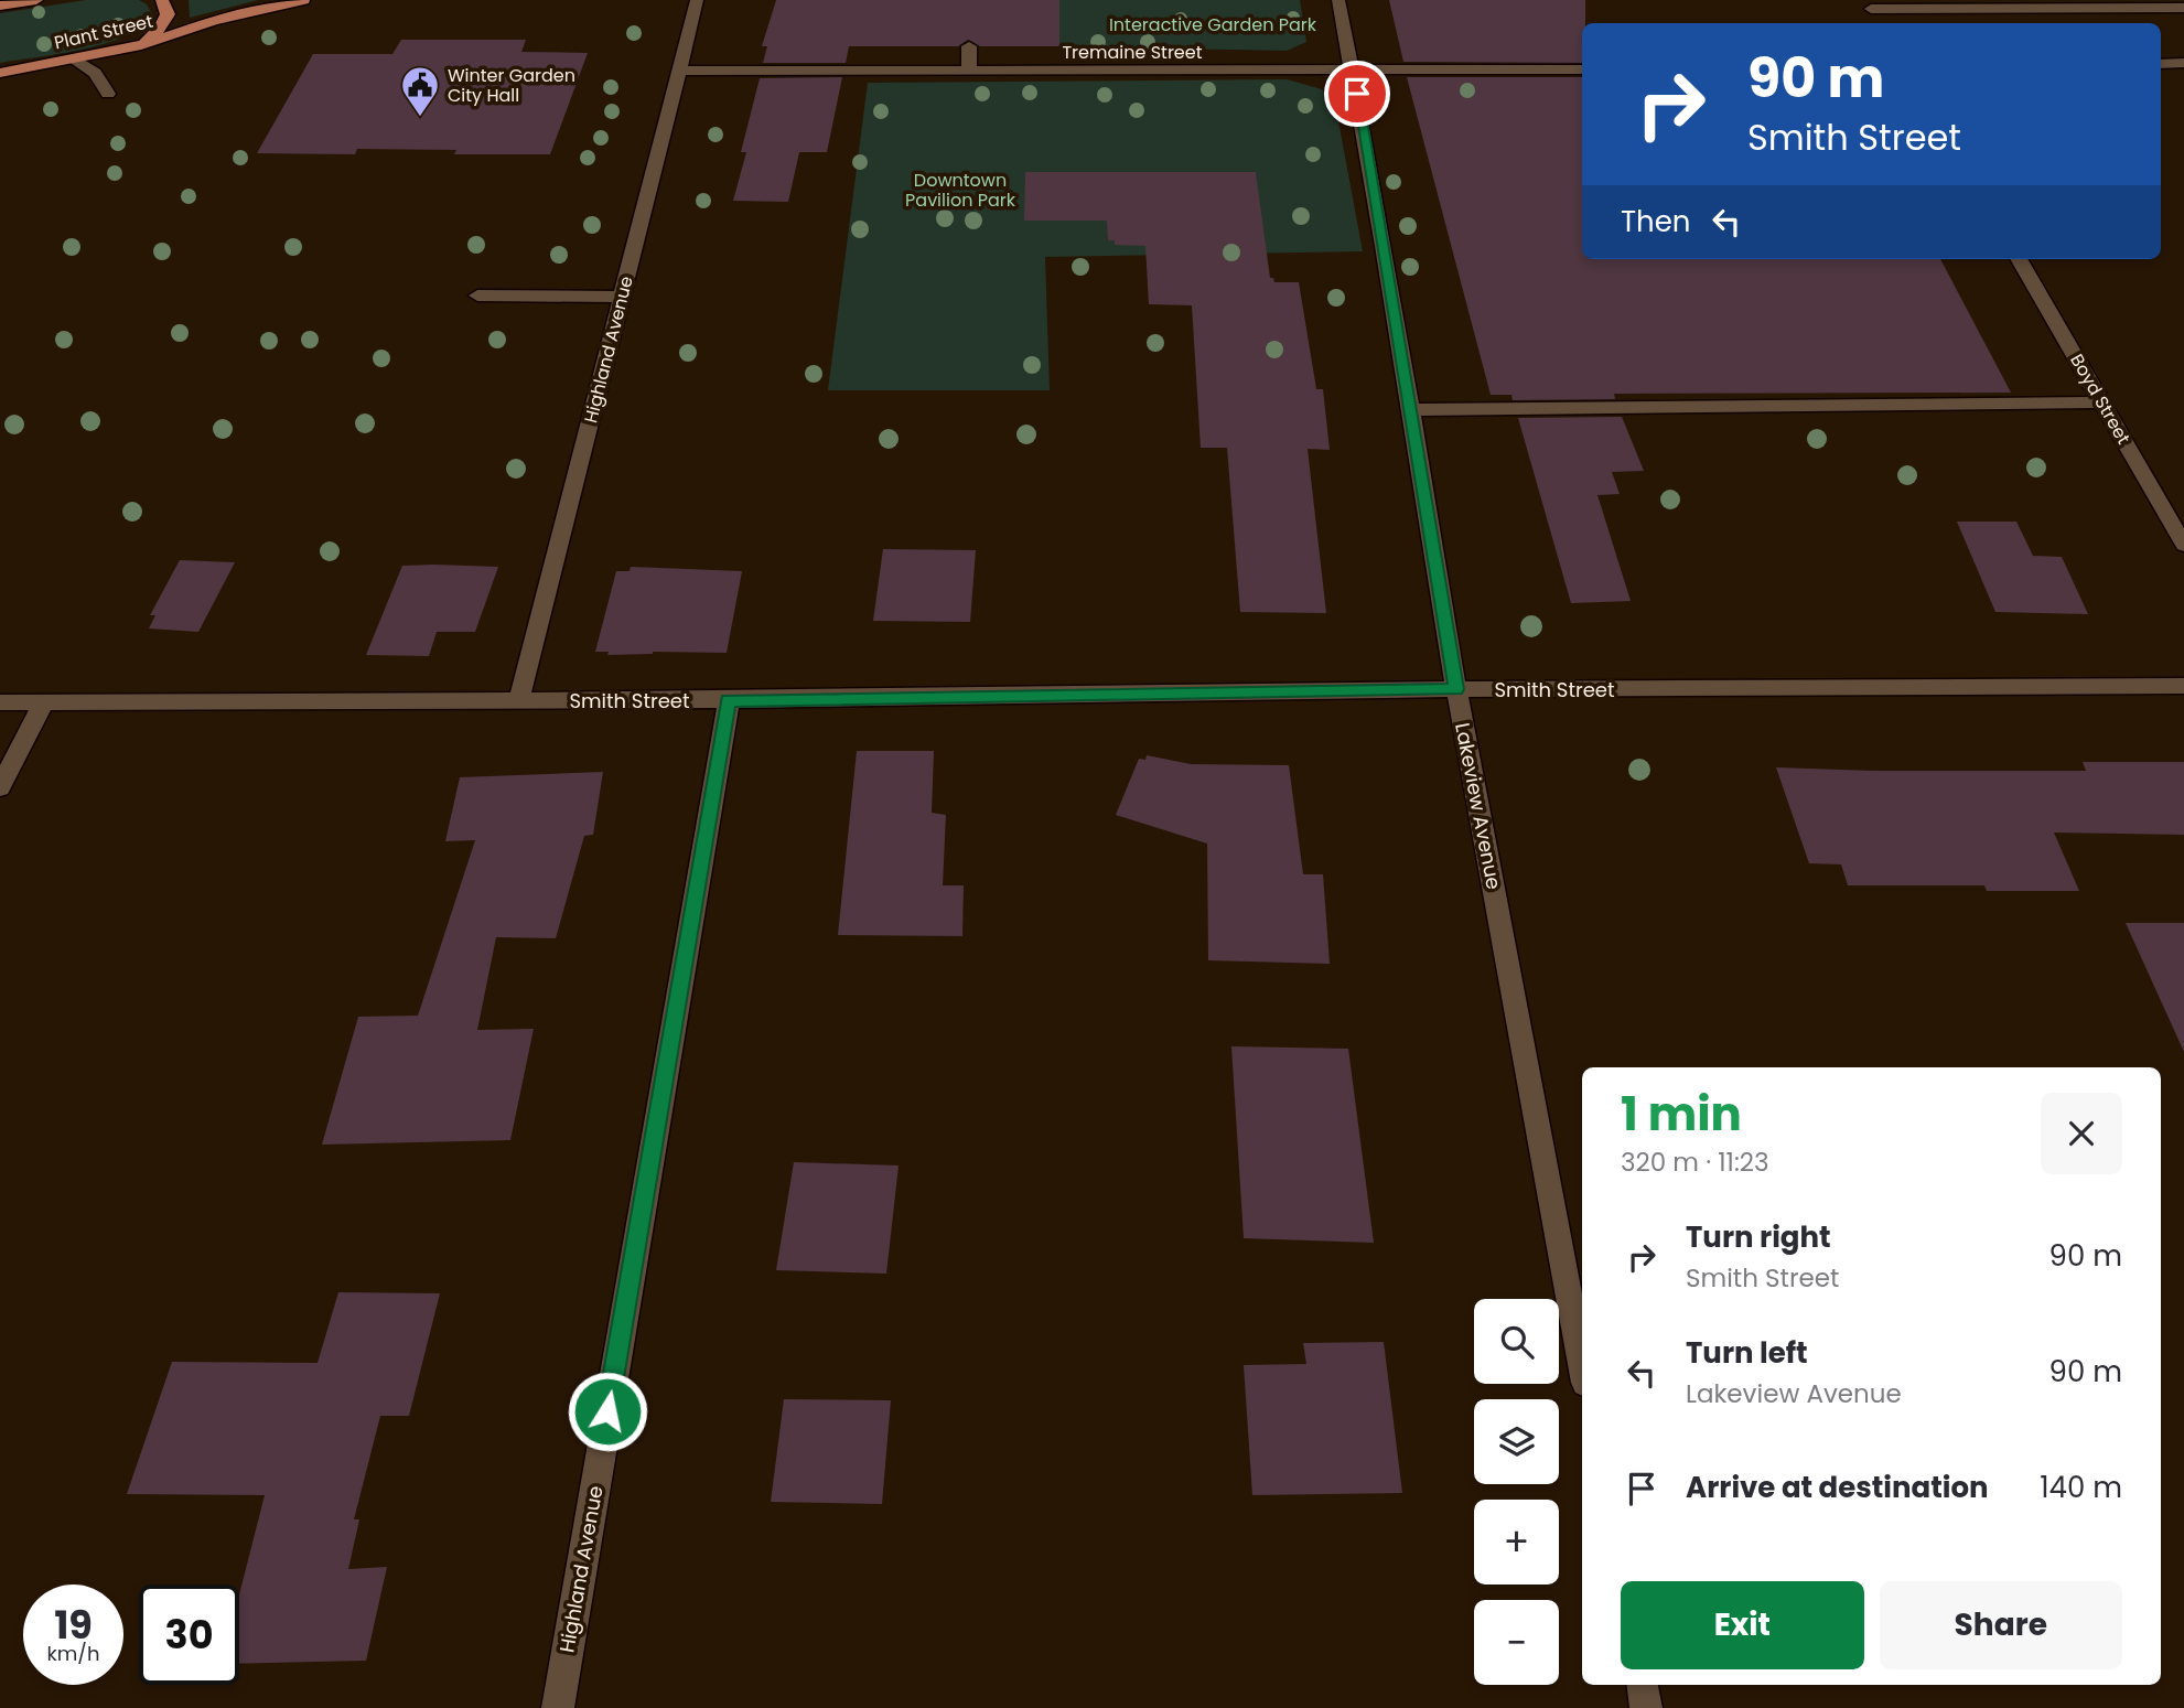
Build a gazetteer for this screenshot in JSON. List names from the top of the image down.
{
  "streets": {
    "main road": ["Plant Street"],
    "street": [
      "Tremaine Street",
      "Highland Avenue",
      "Boyd Street",
      "Smith Street",
      "Lakeview Avenue"
    ]
  },
  "crossings": [
    ["Tremaine Street", "Highland Avenue"],
    ["Tremaine Street", "Lakeview Avenue"],
    ["Highland Avenue", "Smith Street"],
    ["Smith Street", "Lakeview Avenue"]
  ],
  "parks": ["Interactive Garden Park", "Downtown Pavilion Park"],
  "places": {
    "public building": ["Winter Garden City Hall"]
  },
  "page": {
    "turn": ["90 m", "Smith Street"],
    "then": "Then",
    "heading": ["1 min", "320 m · 11:23"],
    "list": [
      {
        "name": "Turn right",
        "note": "Smith Street",
        "value": "90 m"
      },
      {
        "name": "Turn left",
        "note": "Lakeview Avenue",
        "value": "90 m"
      },
      {
        "name": "Arrive at destination",
        "value": "140 m"
      }
    ],
    "map_buttons": ["+", "−"],
    "buttons": ["Exit", "Share"],
    "speed": "19 km/h",
    "limit": "30"
  }
}
